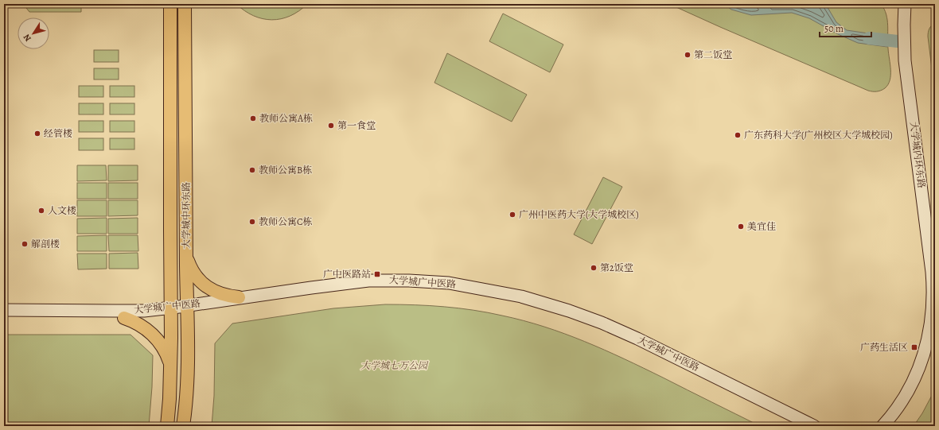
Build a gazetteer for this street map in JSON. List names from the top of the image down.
{
  "streets": {
    "main road": ["大学城内环东路", "大学城中环东路", "大学城广中医路"]
  },
  "crossings": [
    ["大学城中环东路", "大学城广中医路"]
  ],
  "parks": ["大学城七万公园"],
  "places": {
    "other": [
      "第二饭堂",
      "教师公寓A栋",
      "第一食堂",
      "经管楼",
      "广东药科大学(广州校区大学城校园)",
      "教师公寓B栋",
      "人文楼",
      "广州中医药大学(大学城校区)",
      "教师公寓C栋",
      "美宜佳",
      "解剖楼",
      "第2饭堂"
    ],
    "transit": ["广中医路站", "广药生活区"]
  },
  "scale_bar": "50 m",
  "north": "bottom left"
}
